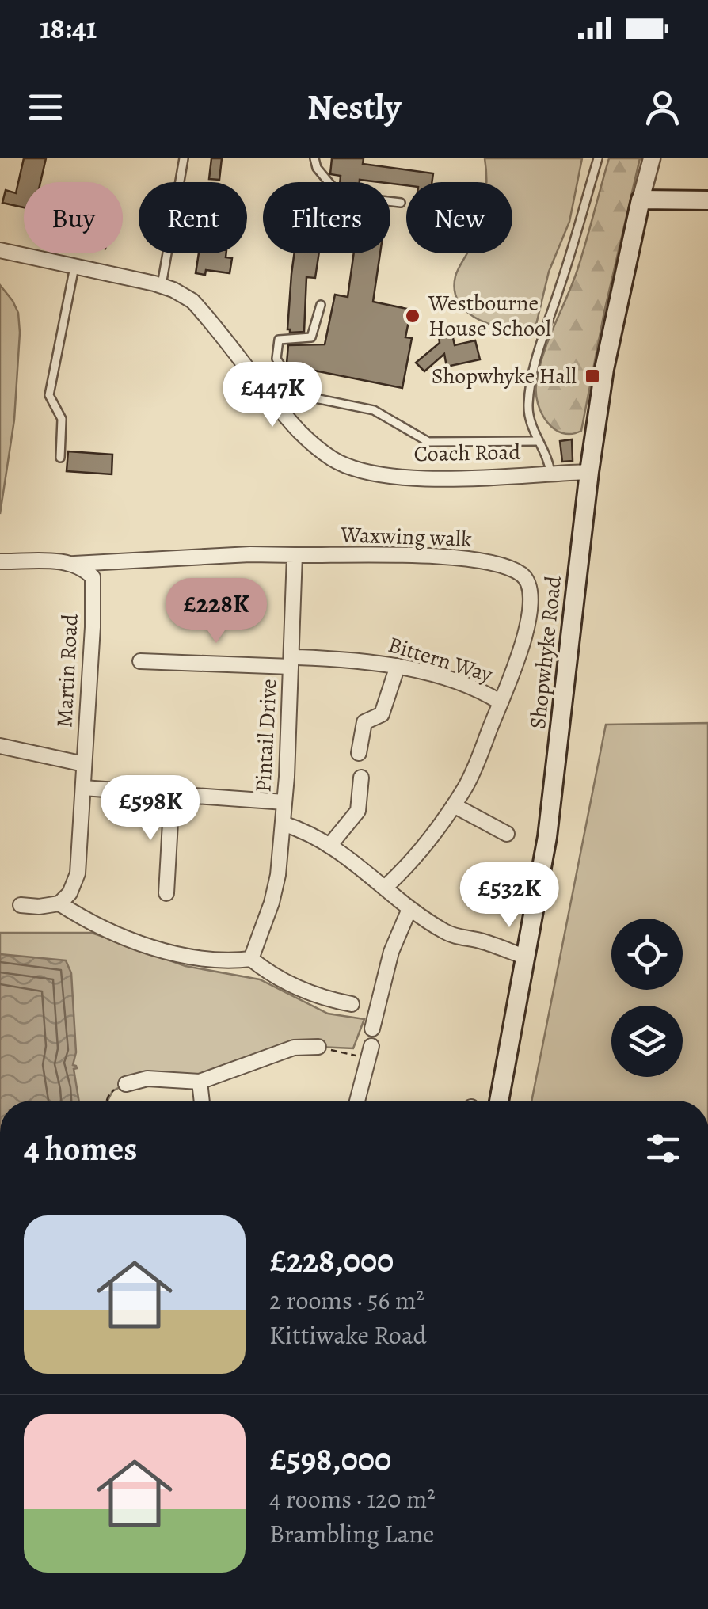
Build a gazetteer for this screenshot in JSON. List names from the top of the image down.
{
  "streets": {
    "main road": ["Shopwhyke Road"],
    "street": [
      "Coach Road",
      "Waxwing walk",
      "Bittern Way",
      "Martin Road",
      "Pintail Drive"
    ]
  },
  "crossings": [
    ["Coach Road", "Shopwhyke Road"],
    ["Waxwing walk", "Bittern Way"],
    ["Waxwing walk", "Pintail Drive"],
    ["Bittern Way", "Pintail Drive"]
  ],
  "places": {
    "other": ["Westbourne House School"],
    "transit": ["Shopwhyke Hall"]
  },
  "page": {
    "status": "18:41",
    "header": "Nestly",
    "chip": [
      "Buy",
      "Rent",
      "Filters",
      "New"
    ],
    "price": [
      "£447K",
      "£228K",
      "£598K",
      "£532K"
    ],
    "heading": "4 homes",
    "list": [
      {
        "name": "£228,000",
        "note": "2 rooms · 56 m² · Kittiwake Road"
      },
      {
        "name": "£598,000",
        "note": "4 rooms · 120 m² · Brambling Lane"
      }
    ]
  }
}
